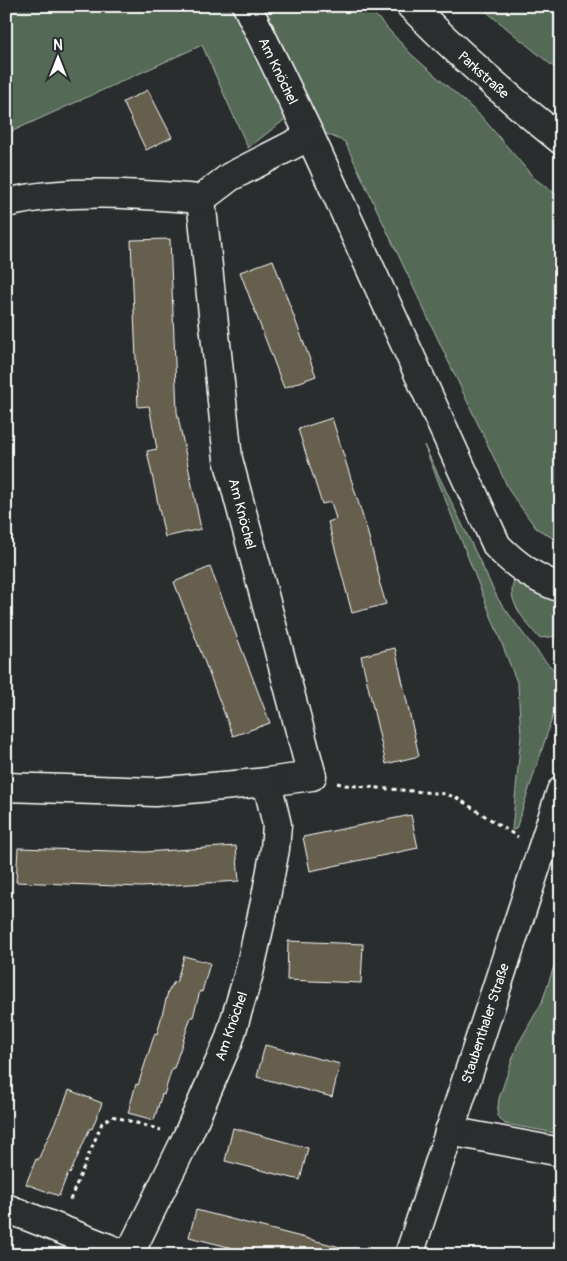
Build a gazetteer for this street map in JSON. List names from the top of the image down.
{
  "streets": {
    "main road": ["Am Knöchel", "Parkstraße", "Staubenthaler Straße"]
  },
  "north": "top"
}
